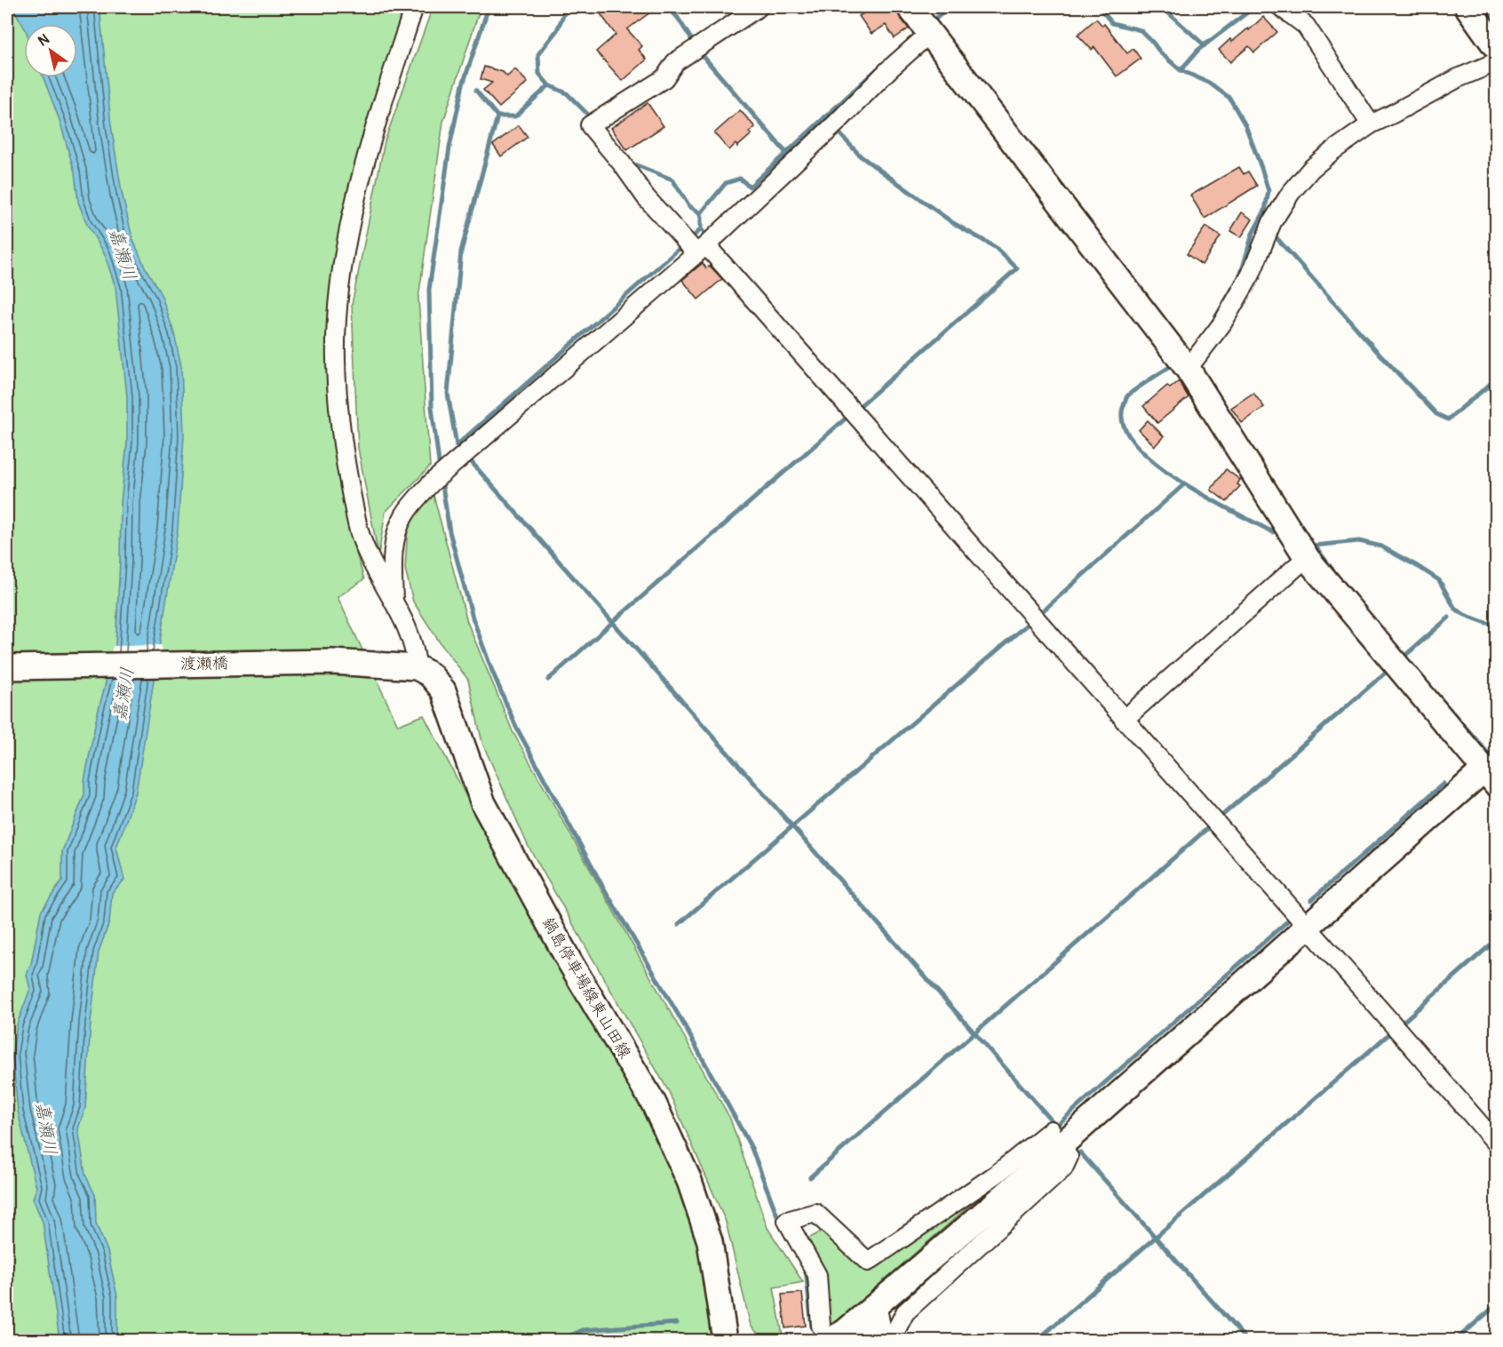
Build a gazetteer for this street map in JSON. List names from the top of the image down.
{
  "streets": {
    "street": ["渡瀬橋", "鍋島停車場線東山田線"]
  },
  "crossings": [
    ["渡瀬橋", "鍋島停車場線東山田線"]
  ],
  "water": ["嘉瀬川"],
  "north": "top left"
}
